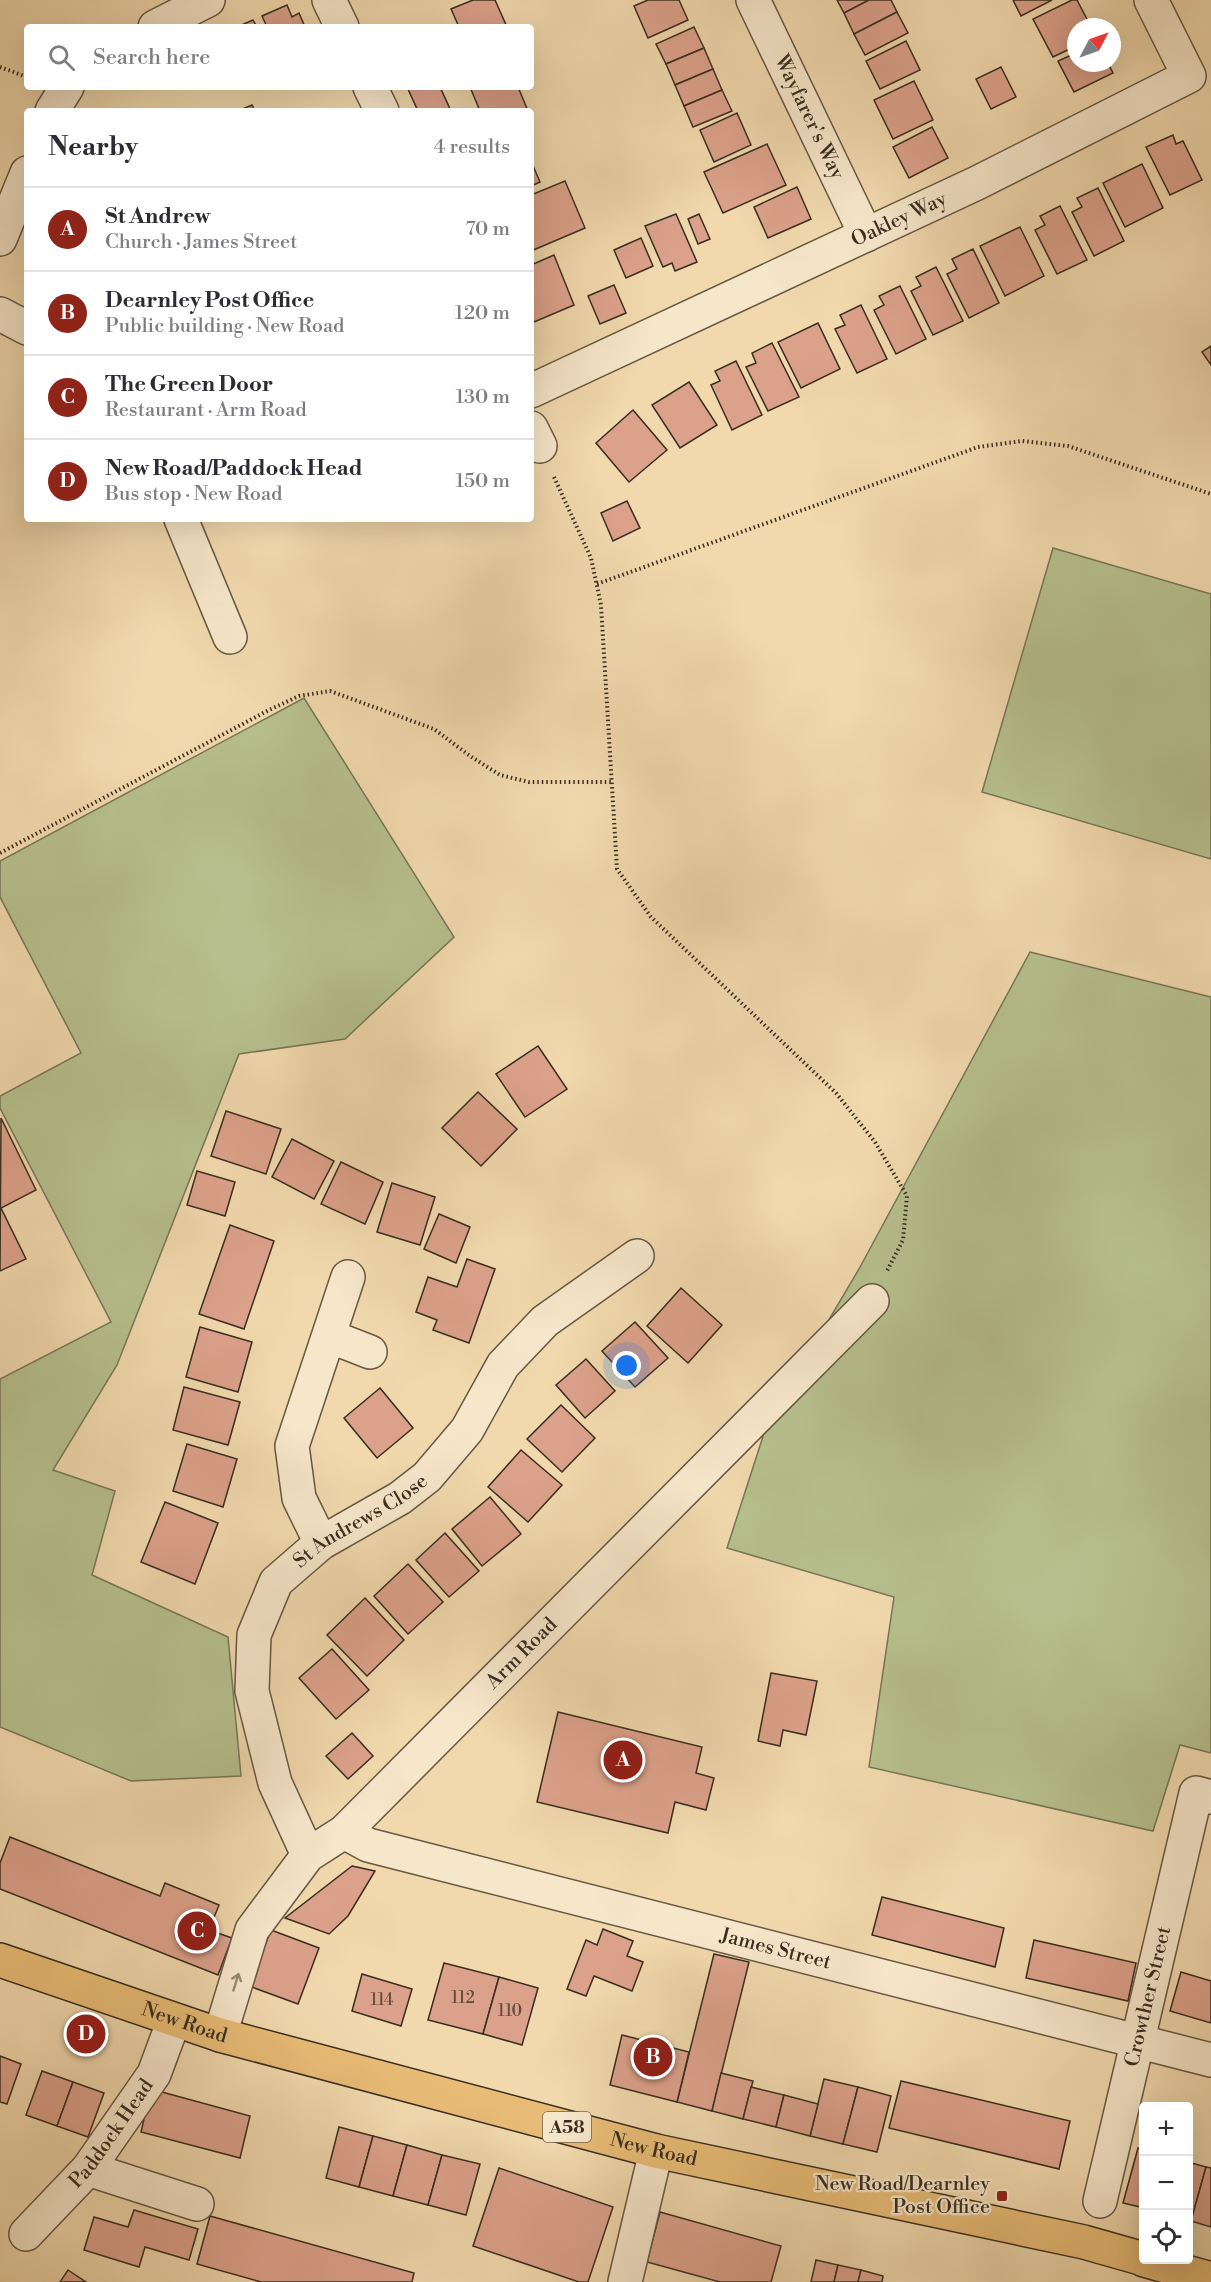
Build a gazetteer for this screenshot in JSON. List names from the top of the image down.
{
  "streets": {
    "highway": ["New Road", "A58"],
    "street": [
      "Wayfarer's Way",
      "Oakley Way",
      "St Andrews Close",
      "Arm Road",
      "James Street",
      "Crowther Street",
      "Paddock Head"
    ]
  },
  "crossings": [
    ["Wayfarer's Way", "Oakley Way"],
    ["St Andrews Close", "Arm Road"],
    ["Arm Road", "James Street"],
    ["Arm Road", "New Road"],
    ["James Street", "Crowther Street"],
    ["New Road", "Paddock Head"]
  ],
  "places": {
    "transit": ["New Road/Dearnley Post Office"]
  },
  "house_numbers": ["112", "114", "110"],
  "north": "top right",
  "page": {
    "search": "Search here",
    "heading": ["Nearby", "4 results"],
    "list": [
      {
        "mark": "A",
        "name": "St Andrew",
        "note": "Church · James Street",
        "value": "70 m"
      },
      {
        "mark": "B",
        "name": "Dearnley Post Office",
        "note": "Public building · New Road",
        "value": "120 m"
      },
      {
        "mark": "C",
        "name": "The Green Door",
        "note": "Restaurant · Arm Road",
        "value": "130 m"
      },
      {
        "mark": "D",
        "name": "New Road/Paddock Head",
        "note": "Bus stop · New Road",
        "value": "150 m"
      }
    ],
    "pins": [
      "A",
      "C",
      "D",
      "B"
    ],
    "map_buttons": ["+", "−"]
  }
}
